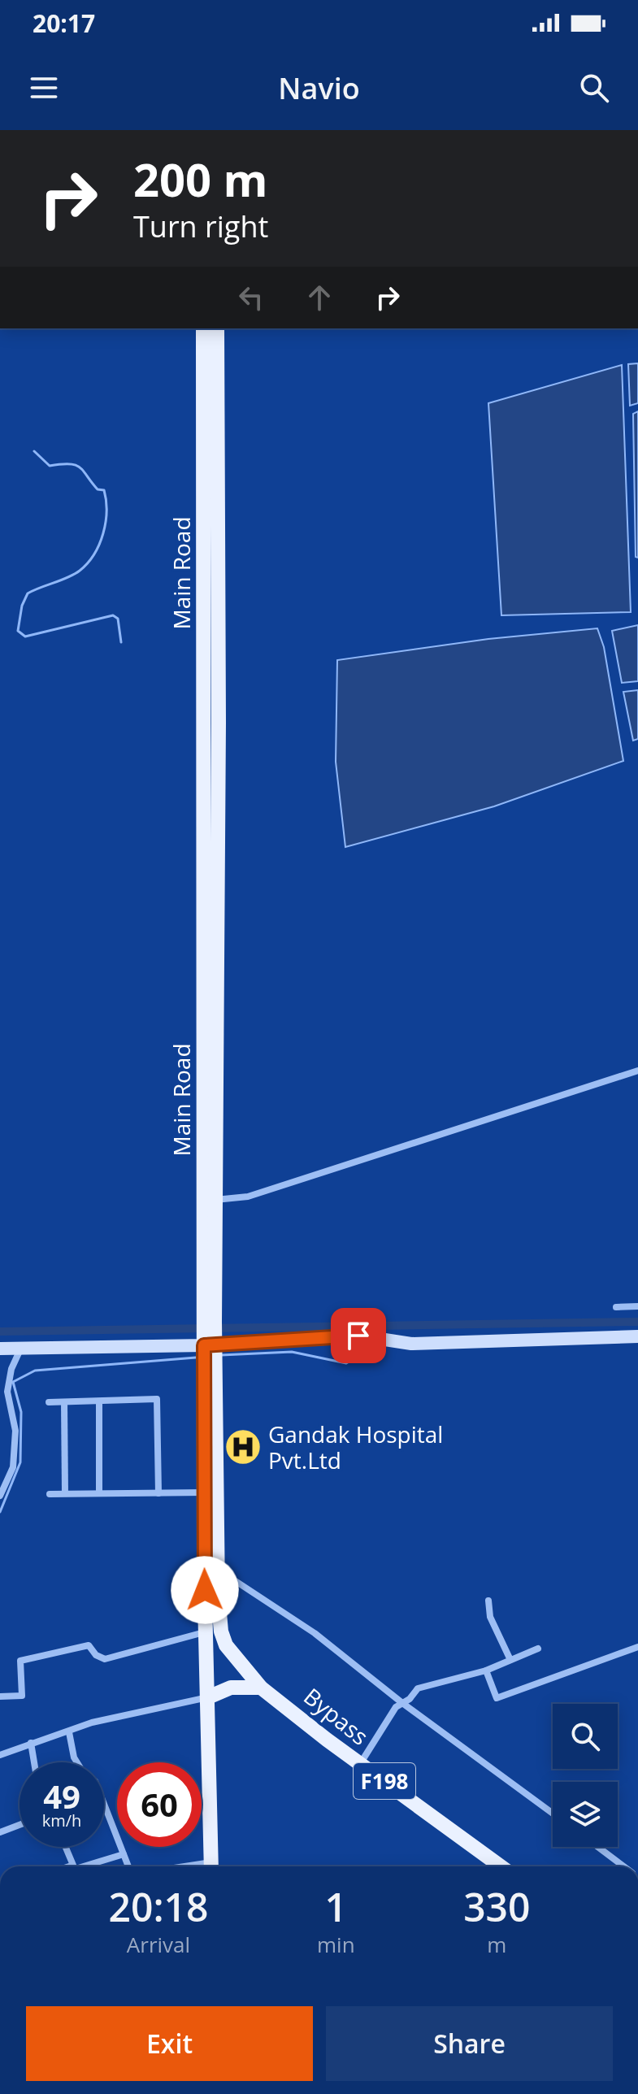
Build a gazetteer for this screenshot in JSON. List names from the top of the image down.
{
  "streets": {
    "main road": ["Main Road", "Bypass", "F198"]
  },
  "crossings": [
    ["Main Road", "Bypass"]
  ],
  "places": {
    "hospital": ["Gandak Hospital Pvt.Ltd"]
  },
  "page": {
    "status": "20:17",
    "header": "Navio",
    "turn": ["200 m", "Turn right"],
    "speed": "49 km/h",
    "limit": "60",
    "eta": [
      "20:18",
      "Arrival",
      "1",
      "min",
      "330",
      "m"
    ],
    "buttons": ["Exit", "Share"]
  }
}
